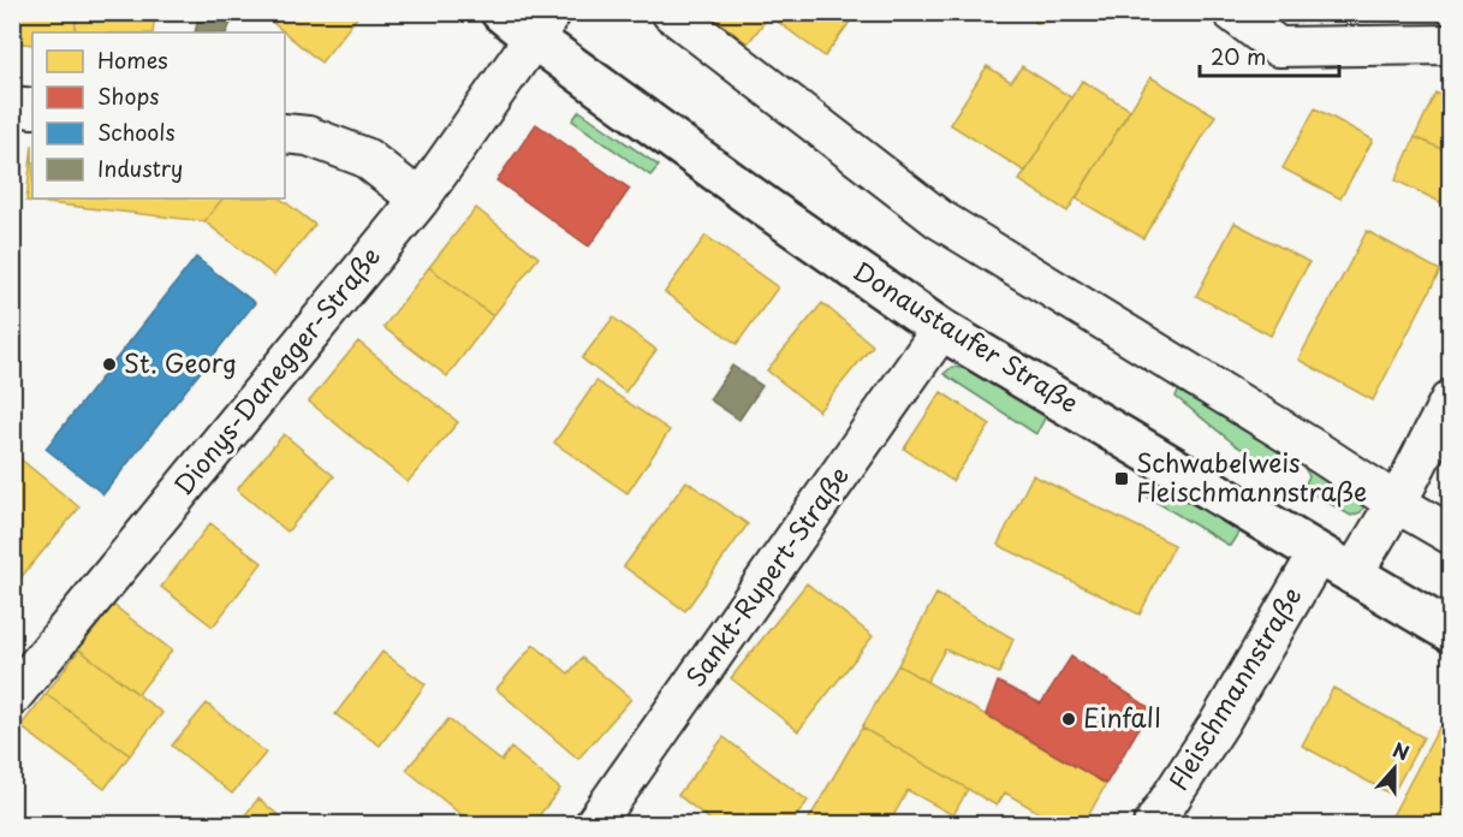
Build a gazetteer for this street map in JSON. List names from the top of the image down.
{
  "streets": {
    "main road": ["Donaustaufer Straße"],
    "street": ["Dionys-Danegger-Straße", "Sankt-Rupert-Straße", "Fleischmannstraße"]
  },
  "crossings": [
    ["Donaustaufer Straße", "Dionys-Danegger-Straße"],
    ["Donaustaufer Straße", "Sankt-Rupert-Straße"],
    ["Donaustaufer Straße", "Fleischmannstraße"]
  ],
  "places": {
    "other": ["St. Georg", "Einfall"],
    "transit": ["Schwabelweis Fleischmannstraße"]
  },
  "legend": [
    "Homes",
    "Shops",
    "Schools",
    "Industry"
  ],
  "scale_bar": "20 m",
  "north": "top"
}
